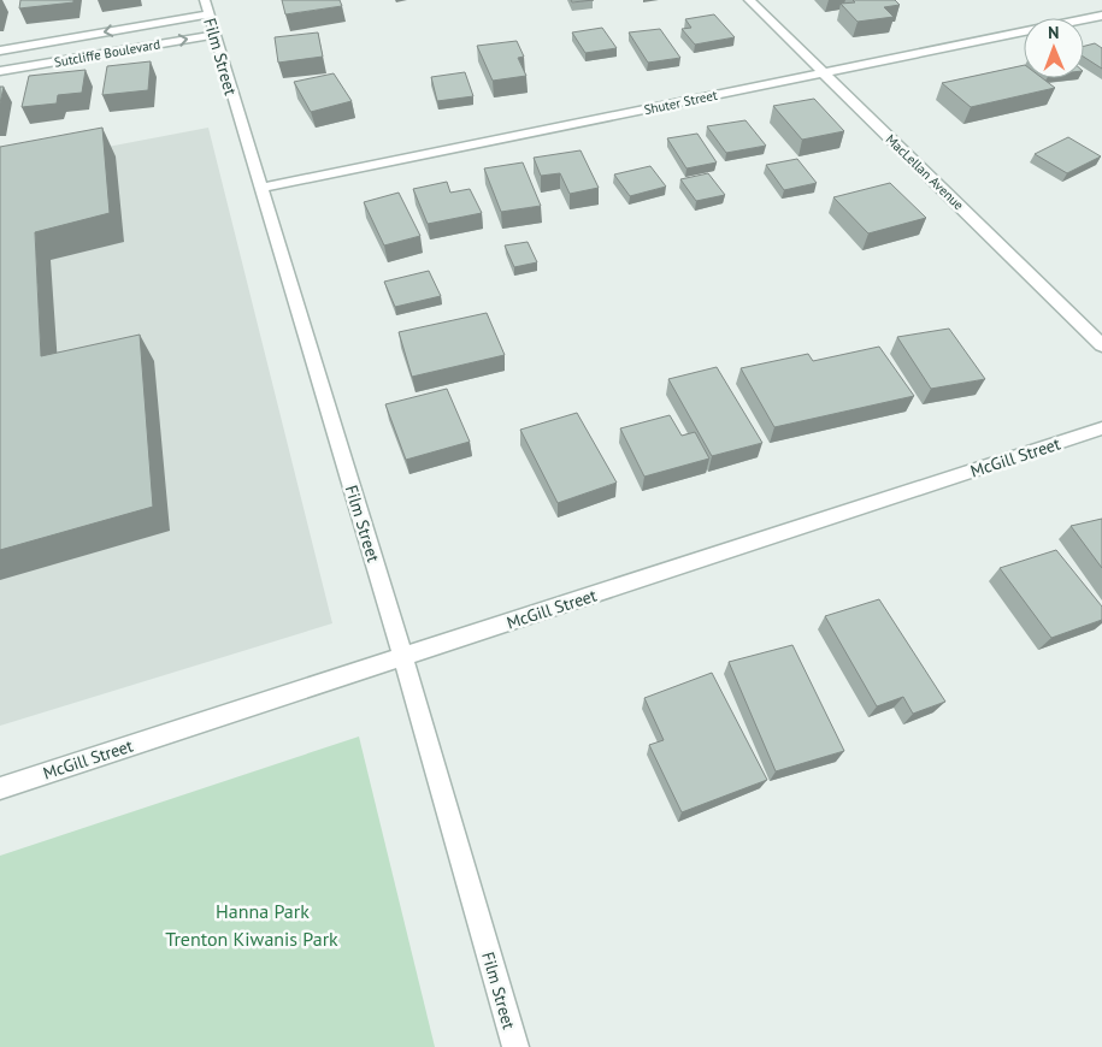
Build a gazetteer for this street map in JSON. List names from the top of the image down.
{
  "streets": {
    "street": [
      "Sutcliffe Boulevard",
      "Film Street",
      "Shuter Street",
      "MacLellan Avenue",
      "McGill Street"
    ]
  },
  "crossings": [
    ["Sutcliffe Boulevard", "Film Street"],
    ["Film Street", "Shuter Street"],
    ["Film Street", "McGill Street"],
    ["Shuter Street", "MacLellan Avenue"]
  ],
  "parks": ["Hanna Park", "Trenton Kiwanis Park"],
  "north": "top"
}
